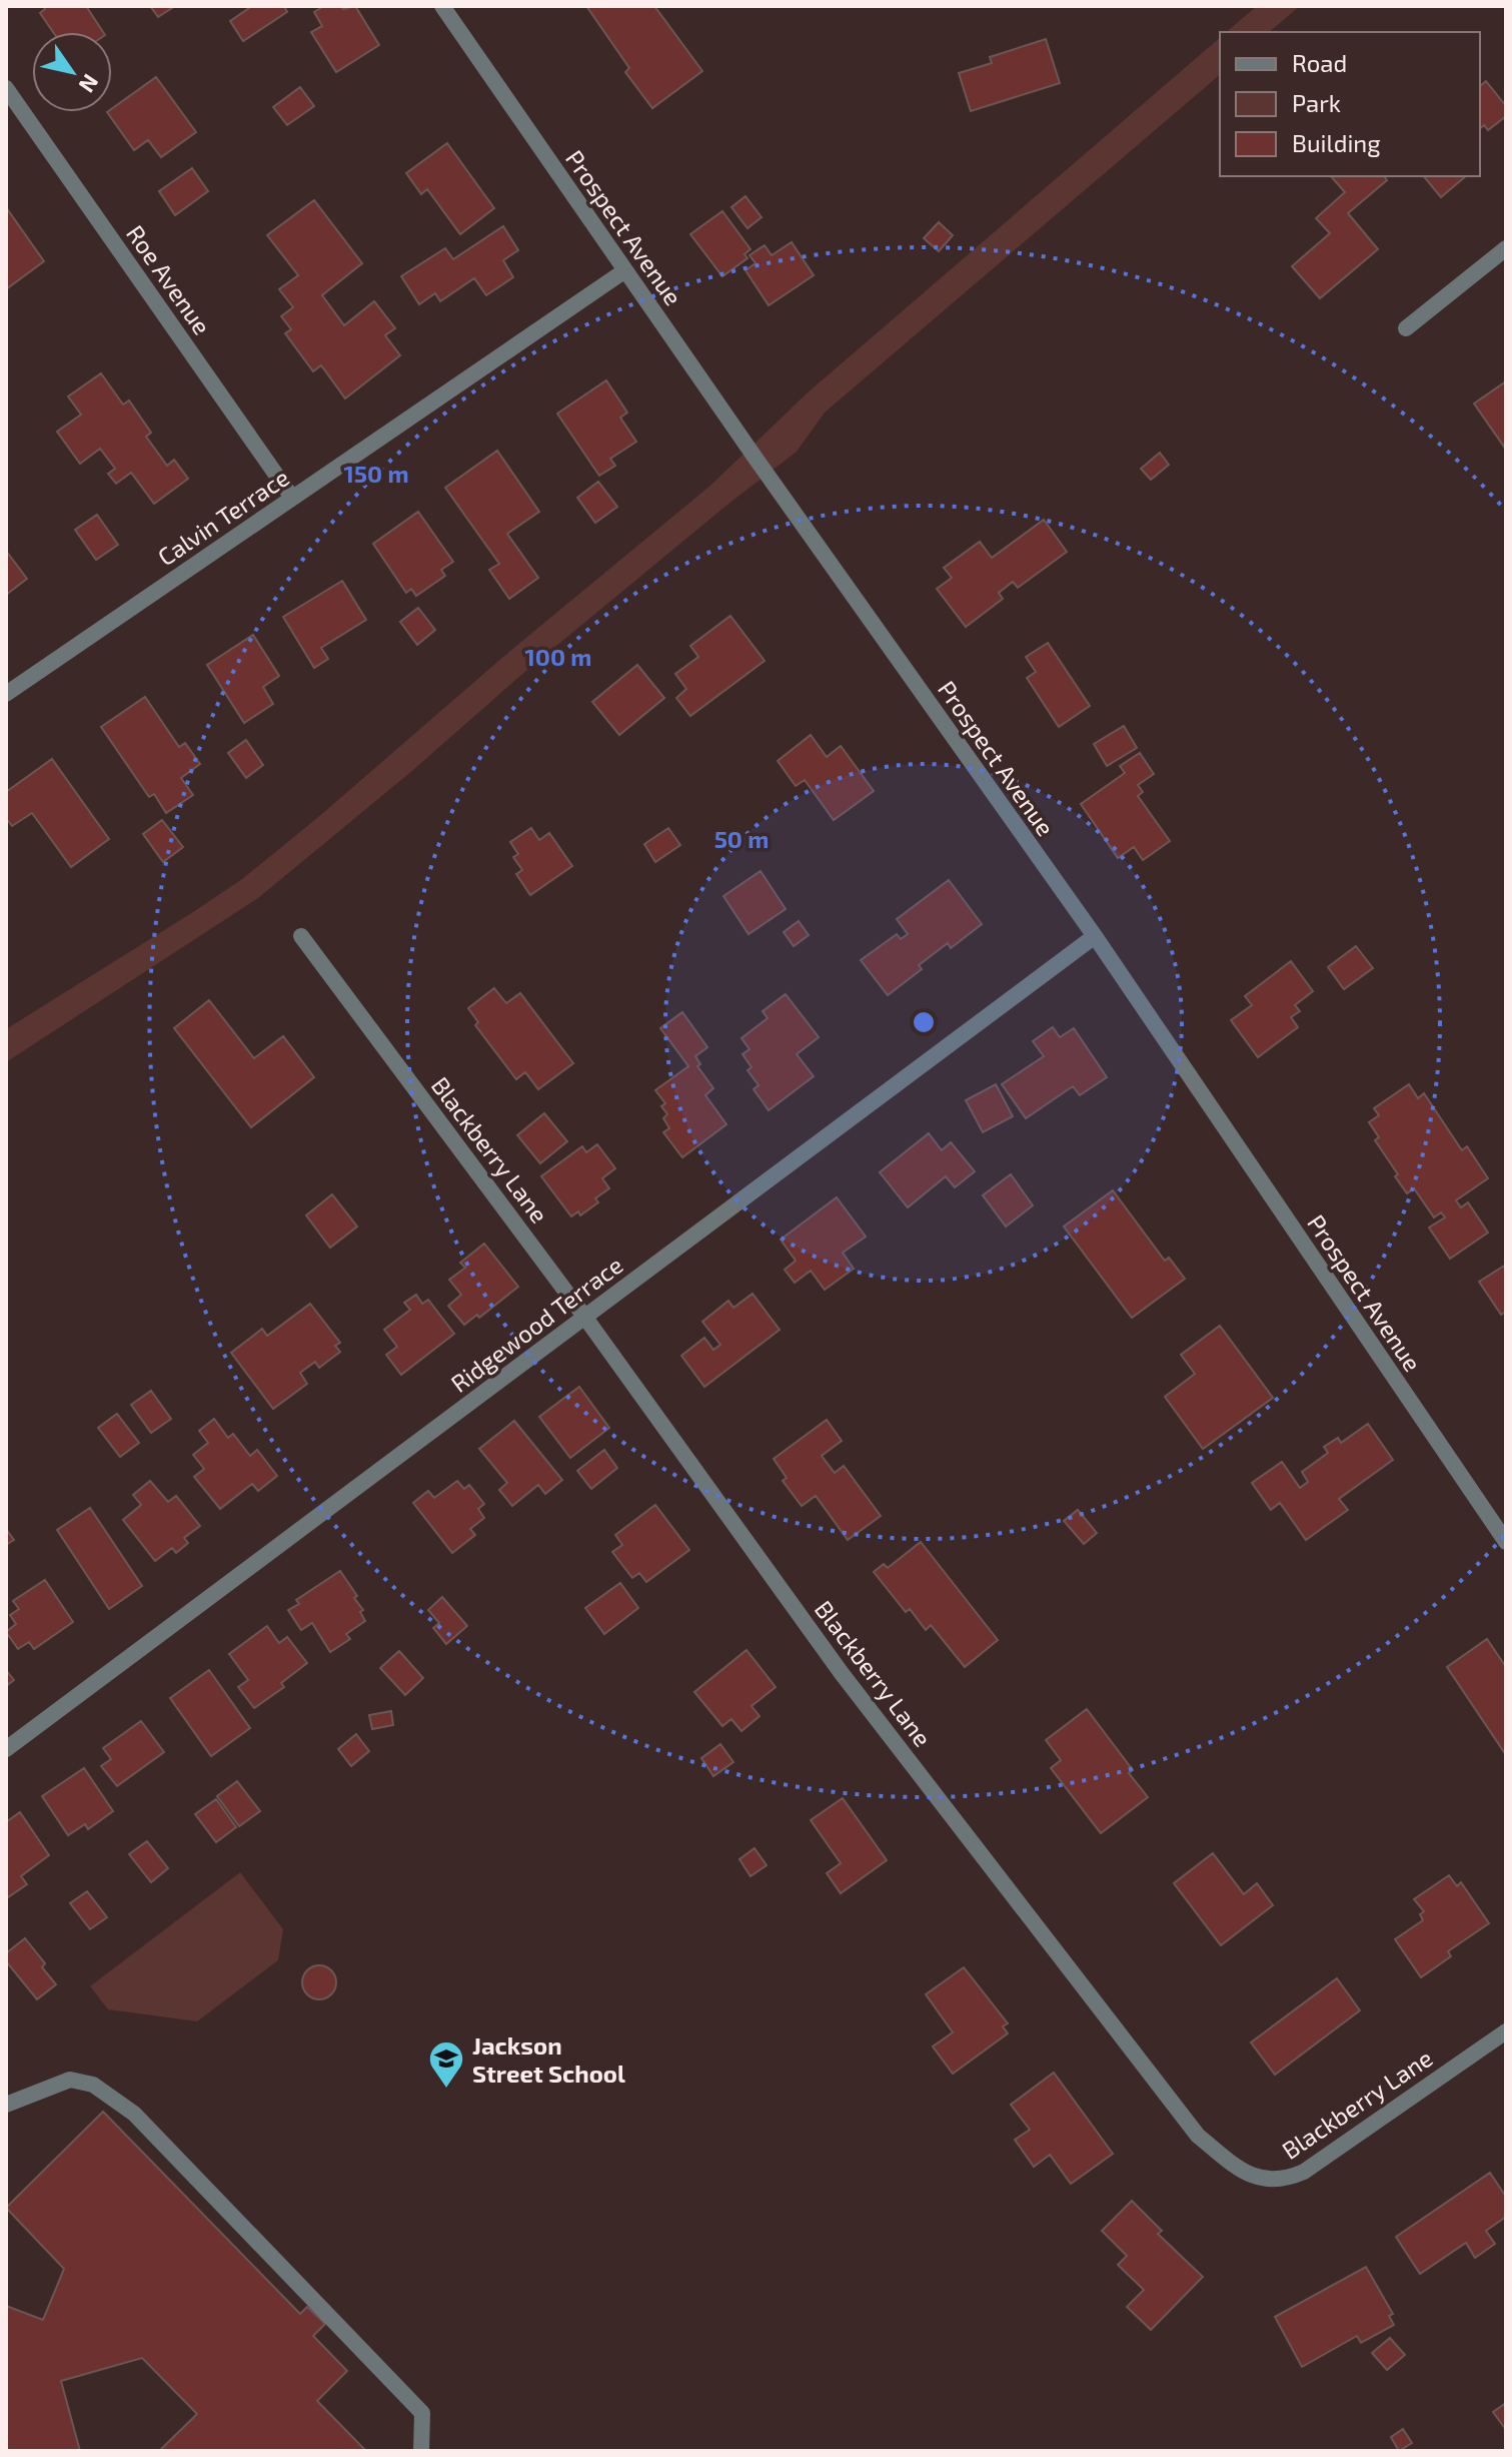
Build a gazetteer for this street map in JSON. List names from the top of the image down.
{
  "streets": {
    "street": [
      "Prospect Avenue",
      "Roe Avenue",
      "Calvin Terrace",
      "Blackberry Lane",
      "Ridgewood Terrace"
    ]
  },
  "crossings": [
    ["Prospect Avenue", "Calvin Terrace"],
    ["Prospect Avenue", "Ridgewood Terrace"],
    ["Roe Avenue", "Calvin Terrace"],
    ["Blackberry Lane", "Ridgewood Terrace"]
  ],
  "places": {
    "school or university": ["Jackson Street School"]
  },
  "legend": ["Road", "Park", "Building"],
  "north": "bottom right",
  "rings": ["150 m", "100 m", "50 m"]
}
